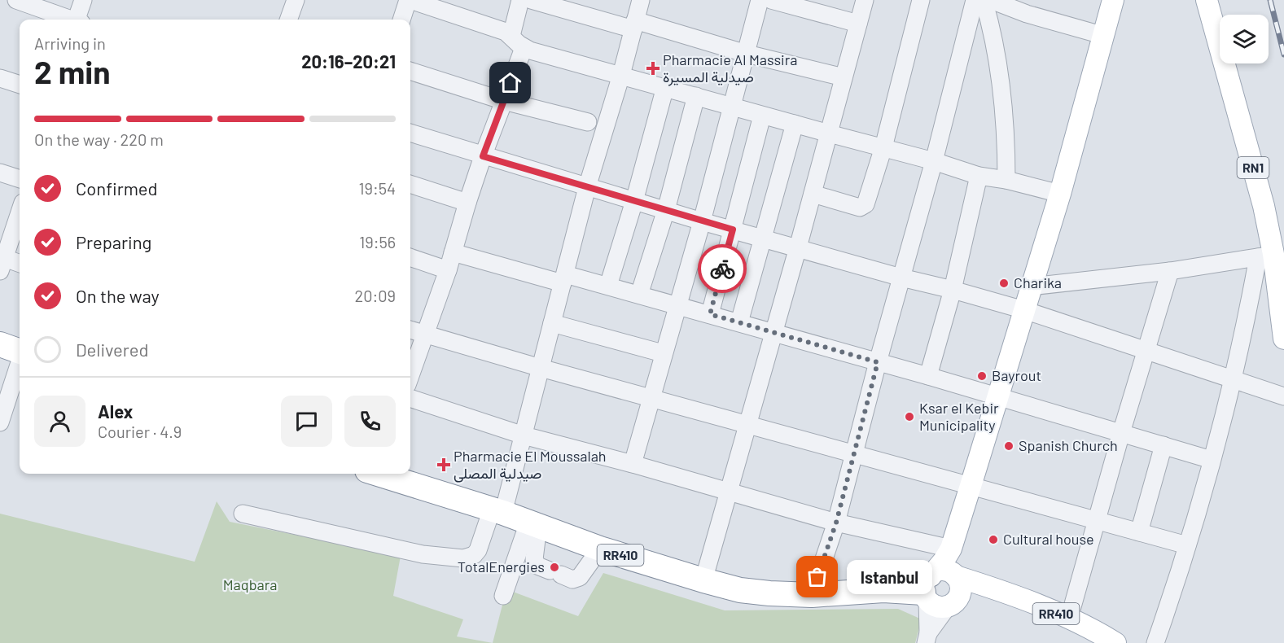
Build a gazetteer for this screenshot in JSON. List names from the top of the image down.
{
  "streets": {
    "highway": ["RR410"],
    "main road": ["RN1"]
  },
  "parks": ["Maqbara"],
  "places": {
    "health": ["Pharmacie Al Massira صيدلية المسيرة", "Pharmacie El Moussalah صيدلية المصلى"],
    "other": [
      "Charika",
      "Bayrout",
      "Ksar el Kebir Municipality",
      "Spanish Church",
      "Cultural house",
      "TotalEnergies",
      "Istanbul"
    ]
  },
  "page": {
    "heading": ["2 min", "Arriving in", "20:16–20:21"],
    "panel": ["Alex", "Courier · 4.9"],
    "bar": "On the way · 220 m",
    "list": [
      ["Confirmed", "19:54"],
      ["Preparing", "19:56"],
      ["On the way", "20:09"],
      "Delivered"
    ],
    "bubble": "Istanbul"
  }
}
